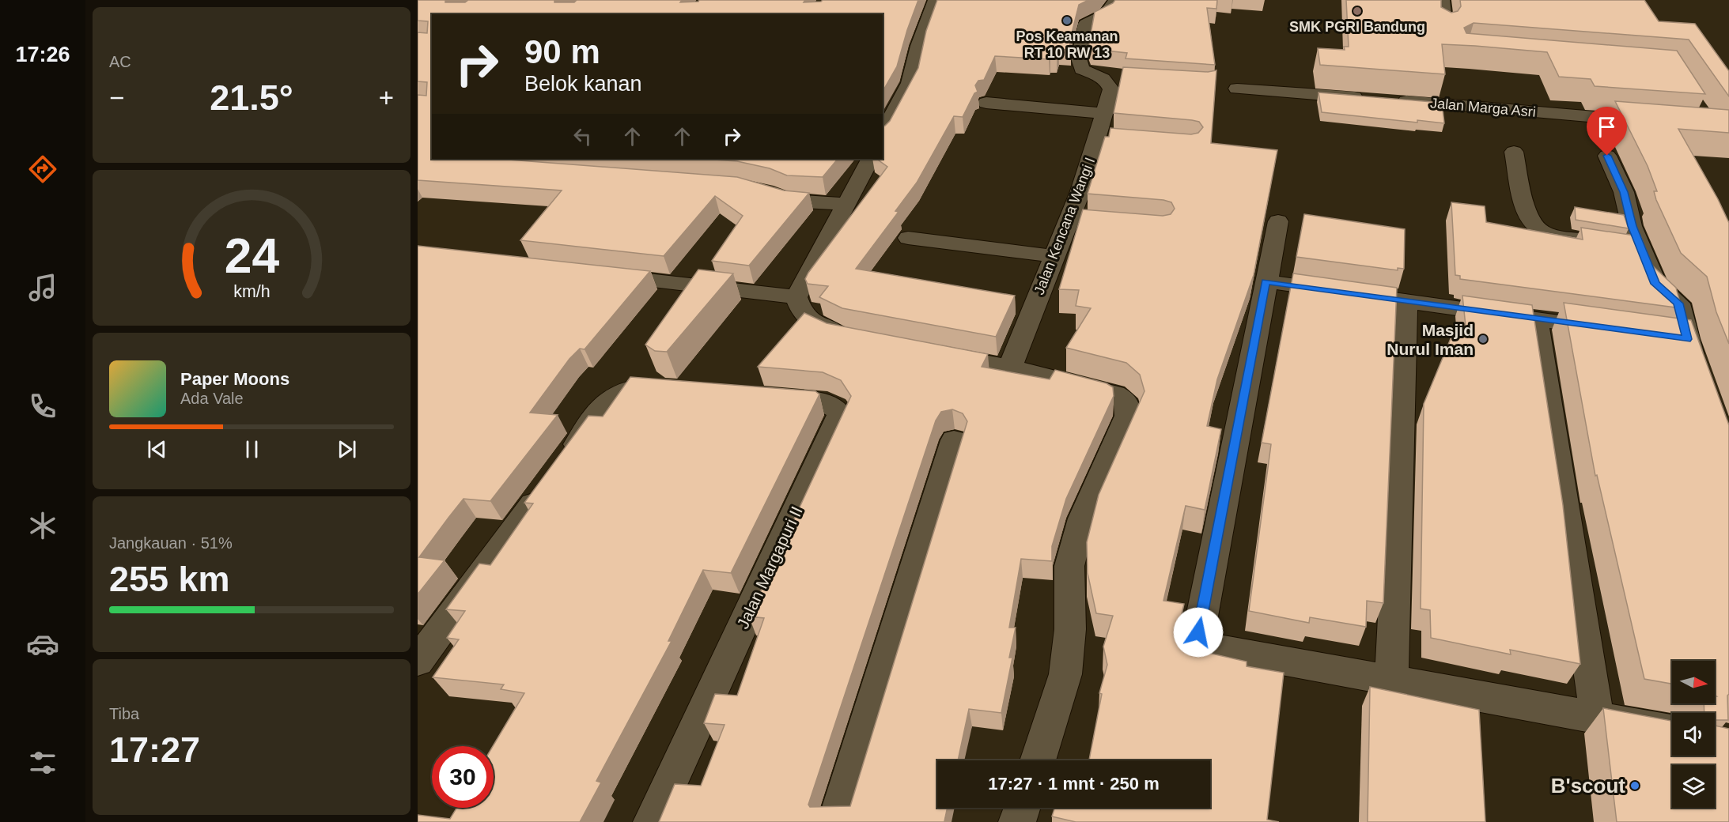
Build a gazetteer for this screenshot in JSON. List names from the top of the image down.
{
  "streets": {
    "street": ["Jalan Marga Asri", "Jalan Kencana Wangi I", "Jalan Margapuri II"]
  },
  "places": [
    "SMK PGRI Bandung",
    "Pos Keamanan RT 10 RW 13",
    "Masjid Nurul Iman",
    "B'scout"
  ],
  "north": "right",
  "page": {
    "tabs": "17:26",
    "tile": [
      "AC",
      ["Jangkauan · 51%", "255 km"],
      ["Tiba", "17:27"]
    ],
    "turn": ["90 m", "Belok kanan"],
    "heat": ["−", "21.5°", "+"],
    "song": ["Paper Moons", "Ada Vale"],
    "limit": "30",
    "trip": "17:27 · 1 mnt · 250 m",
    "gauge": ["24", "km/h"]
  }
}
